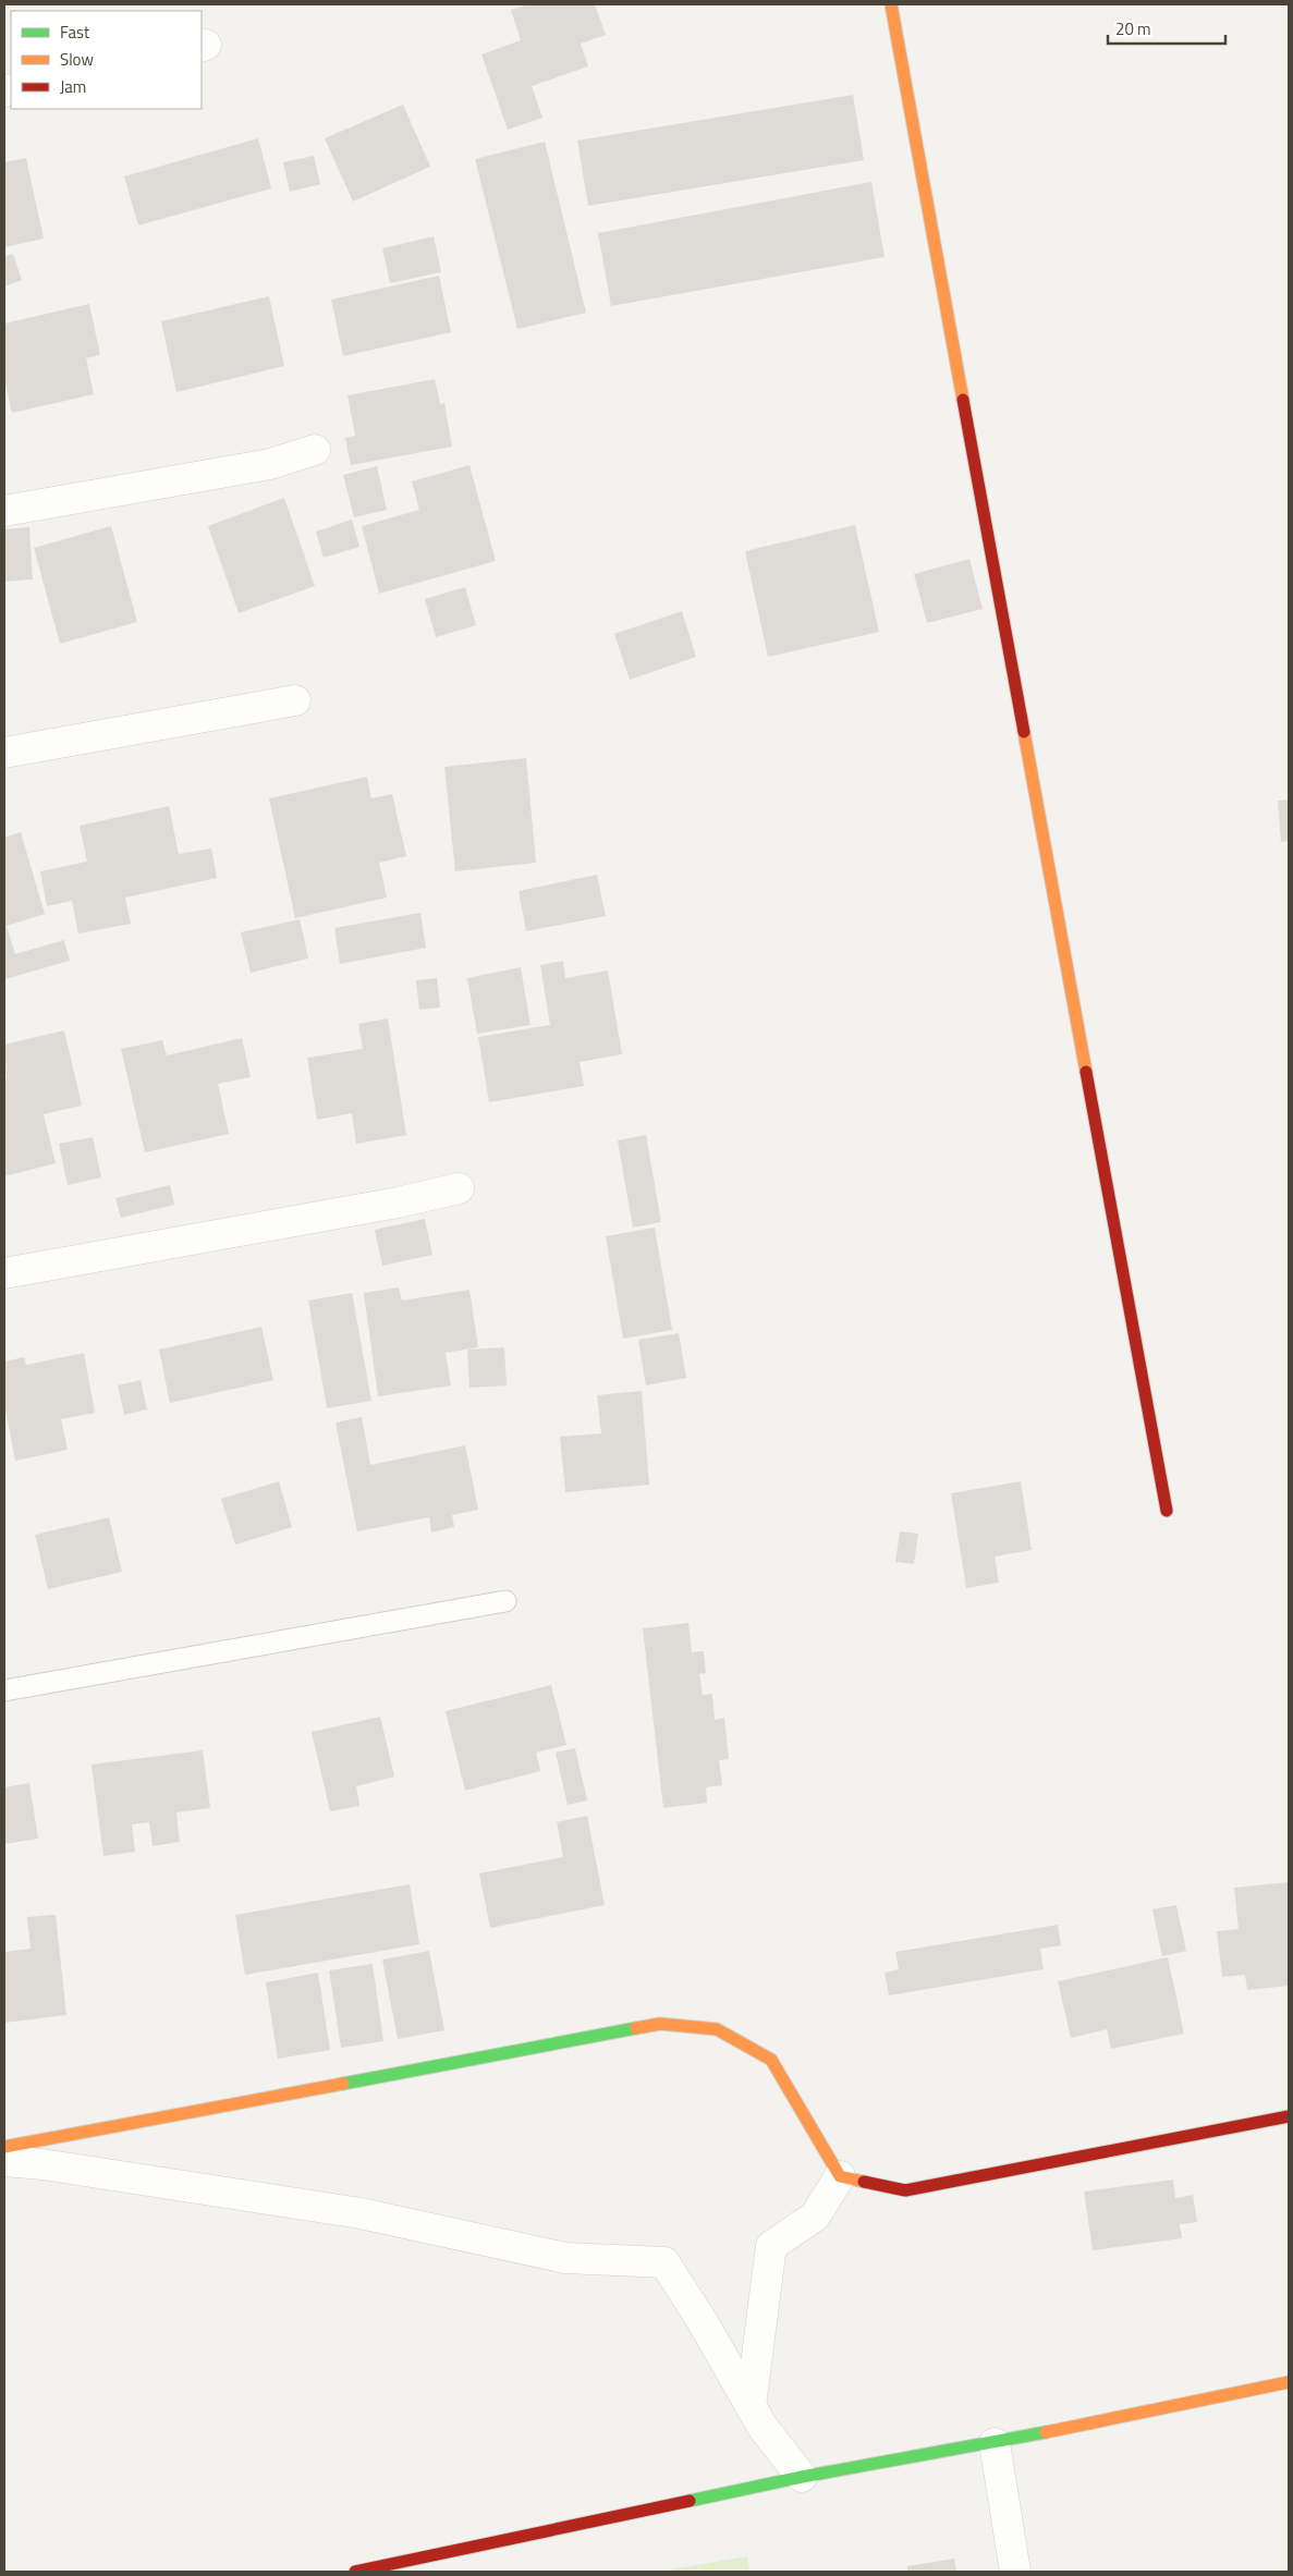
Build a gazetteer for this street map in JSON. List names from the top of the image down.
{
  "legend": ["Fast", "Slow", "Jam"],
  "scale_bar": "20 m"
}
